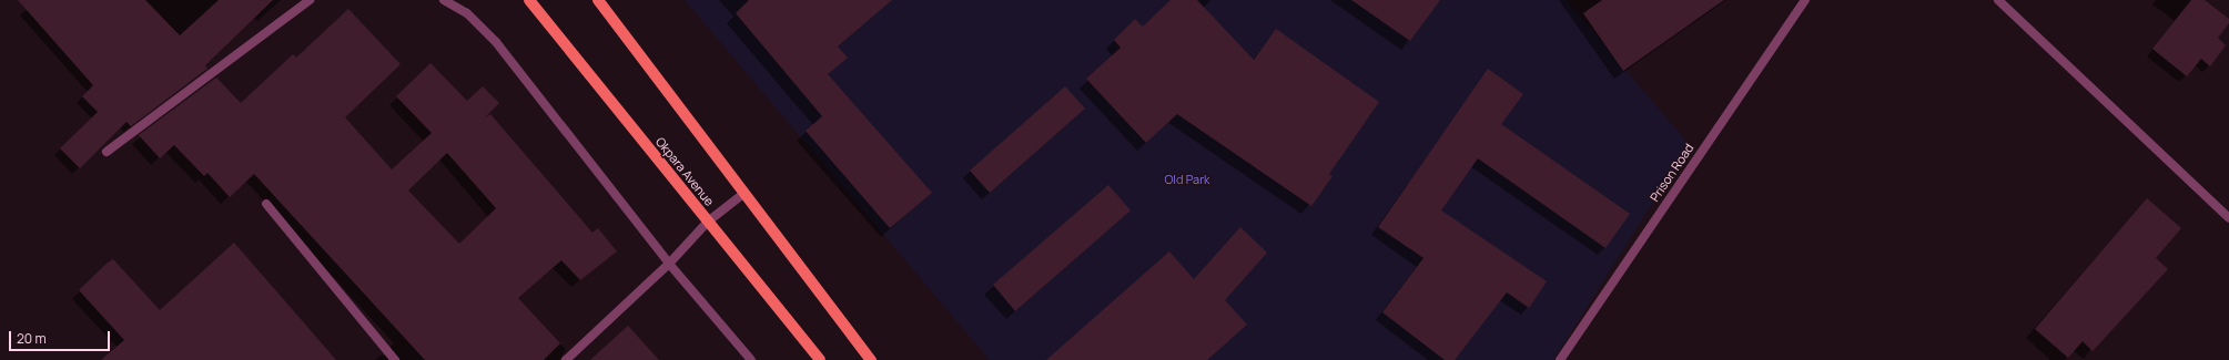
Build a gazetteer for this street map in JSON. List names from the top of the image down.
{
  "streets": {
    "main road": ["Okpara Avenue"],
    "street": ["Prison Road"]
  },
  "parks": ["Old Park"],
  "scale_bar": "20 m"
}
